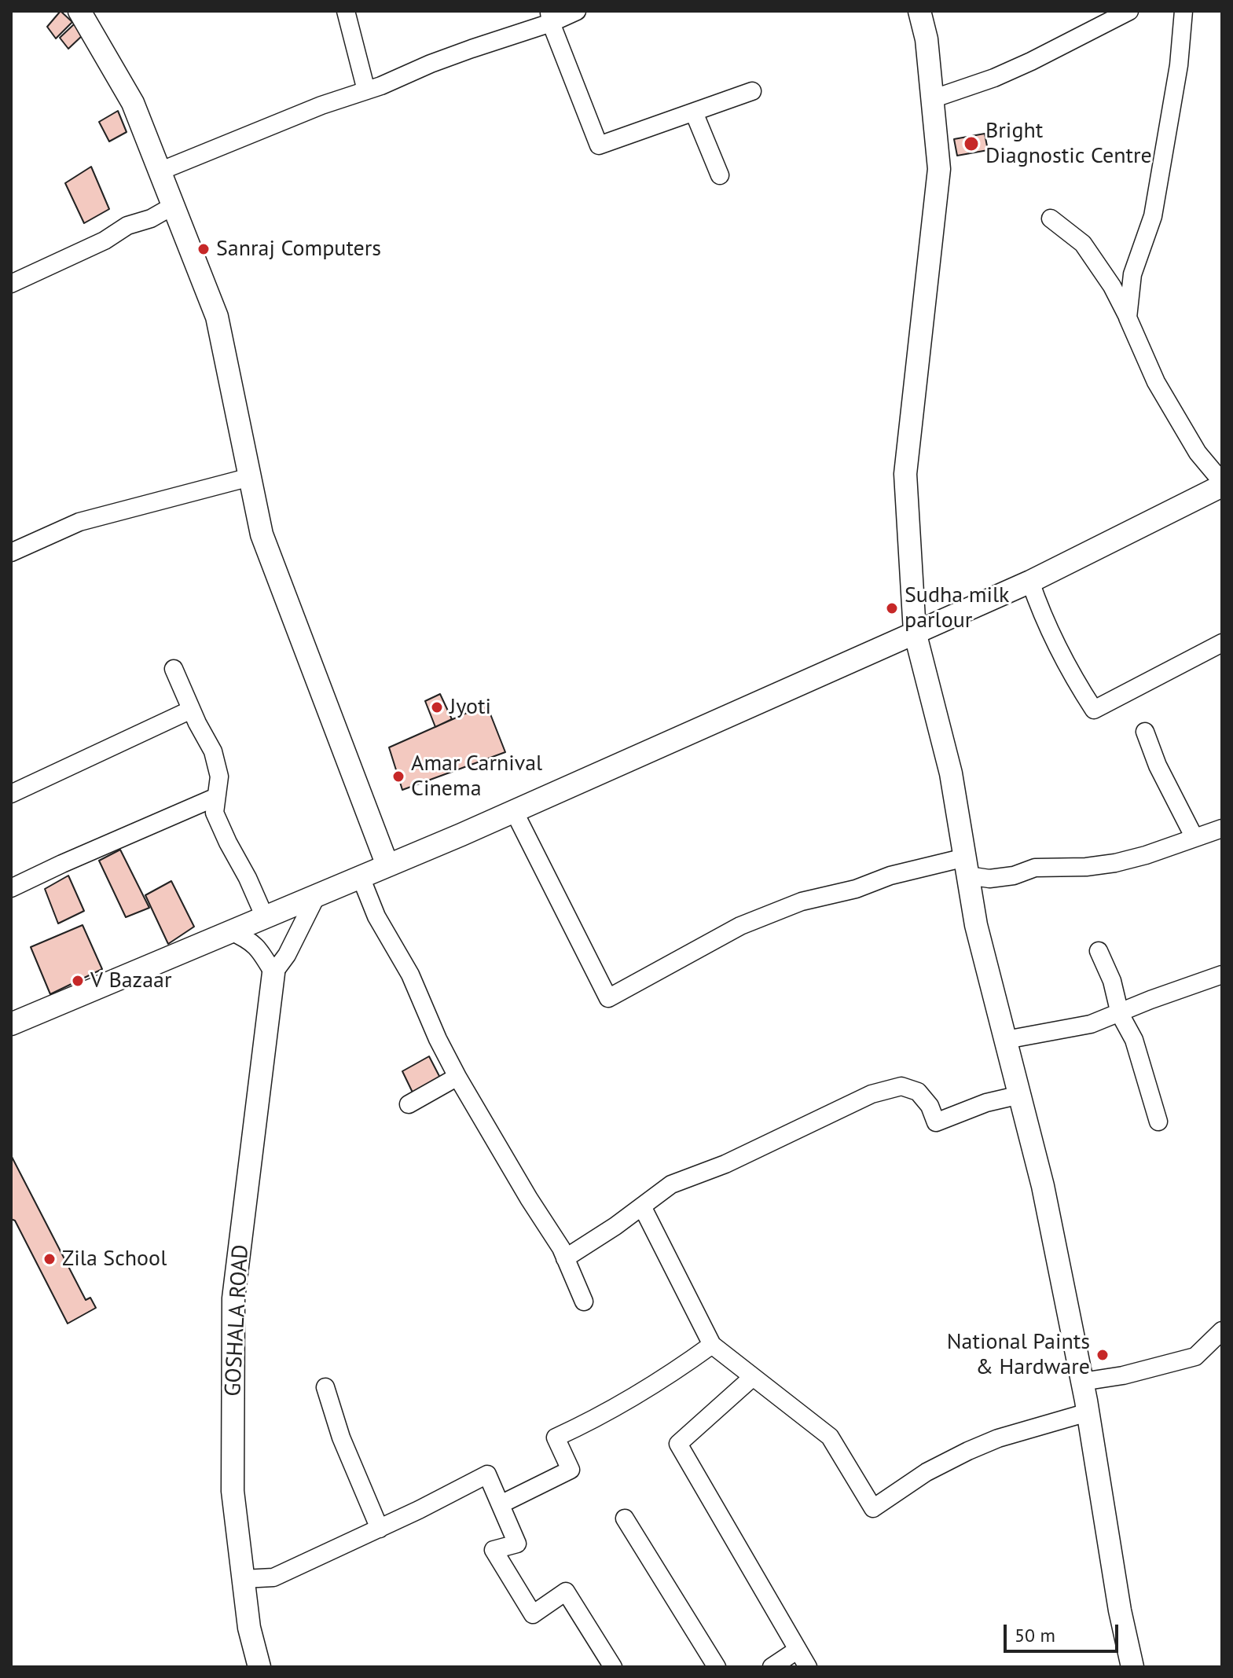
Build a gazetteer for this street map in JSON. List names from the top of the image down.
{
  "streets": {
    "main road": ["GOSHALA ROAD"]
  },
  "places": [
    "Bright Diagnostic Centre",
    "Sanraj Computers",
    "Sudha milk parlour",
    "Jyoti",
    "Amar Carnival Cinema",
    "V Bazaar",
    "Zila School",
    "National Paints & Hardware"
  ],
  "scale_bar": "50 m"
}
